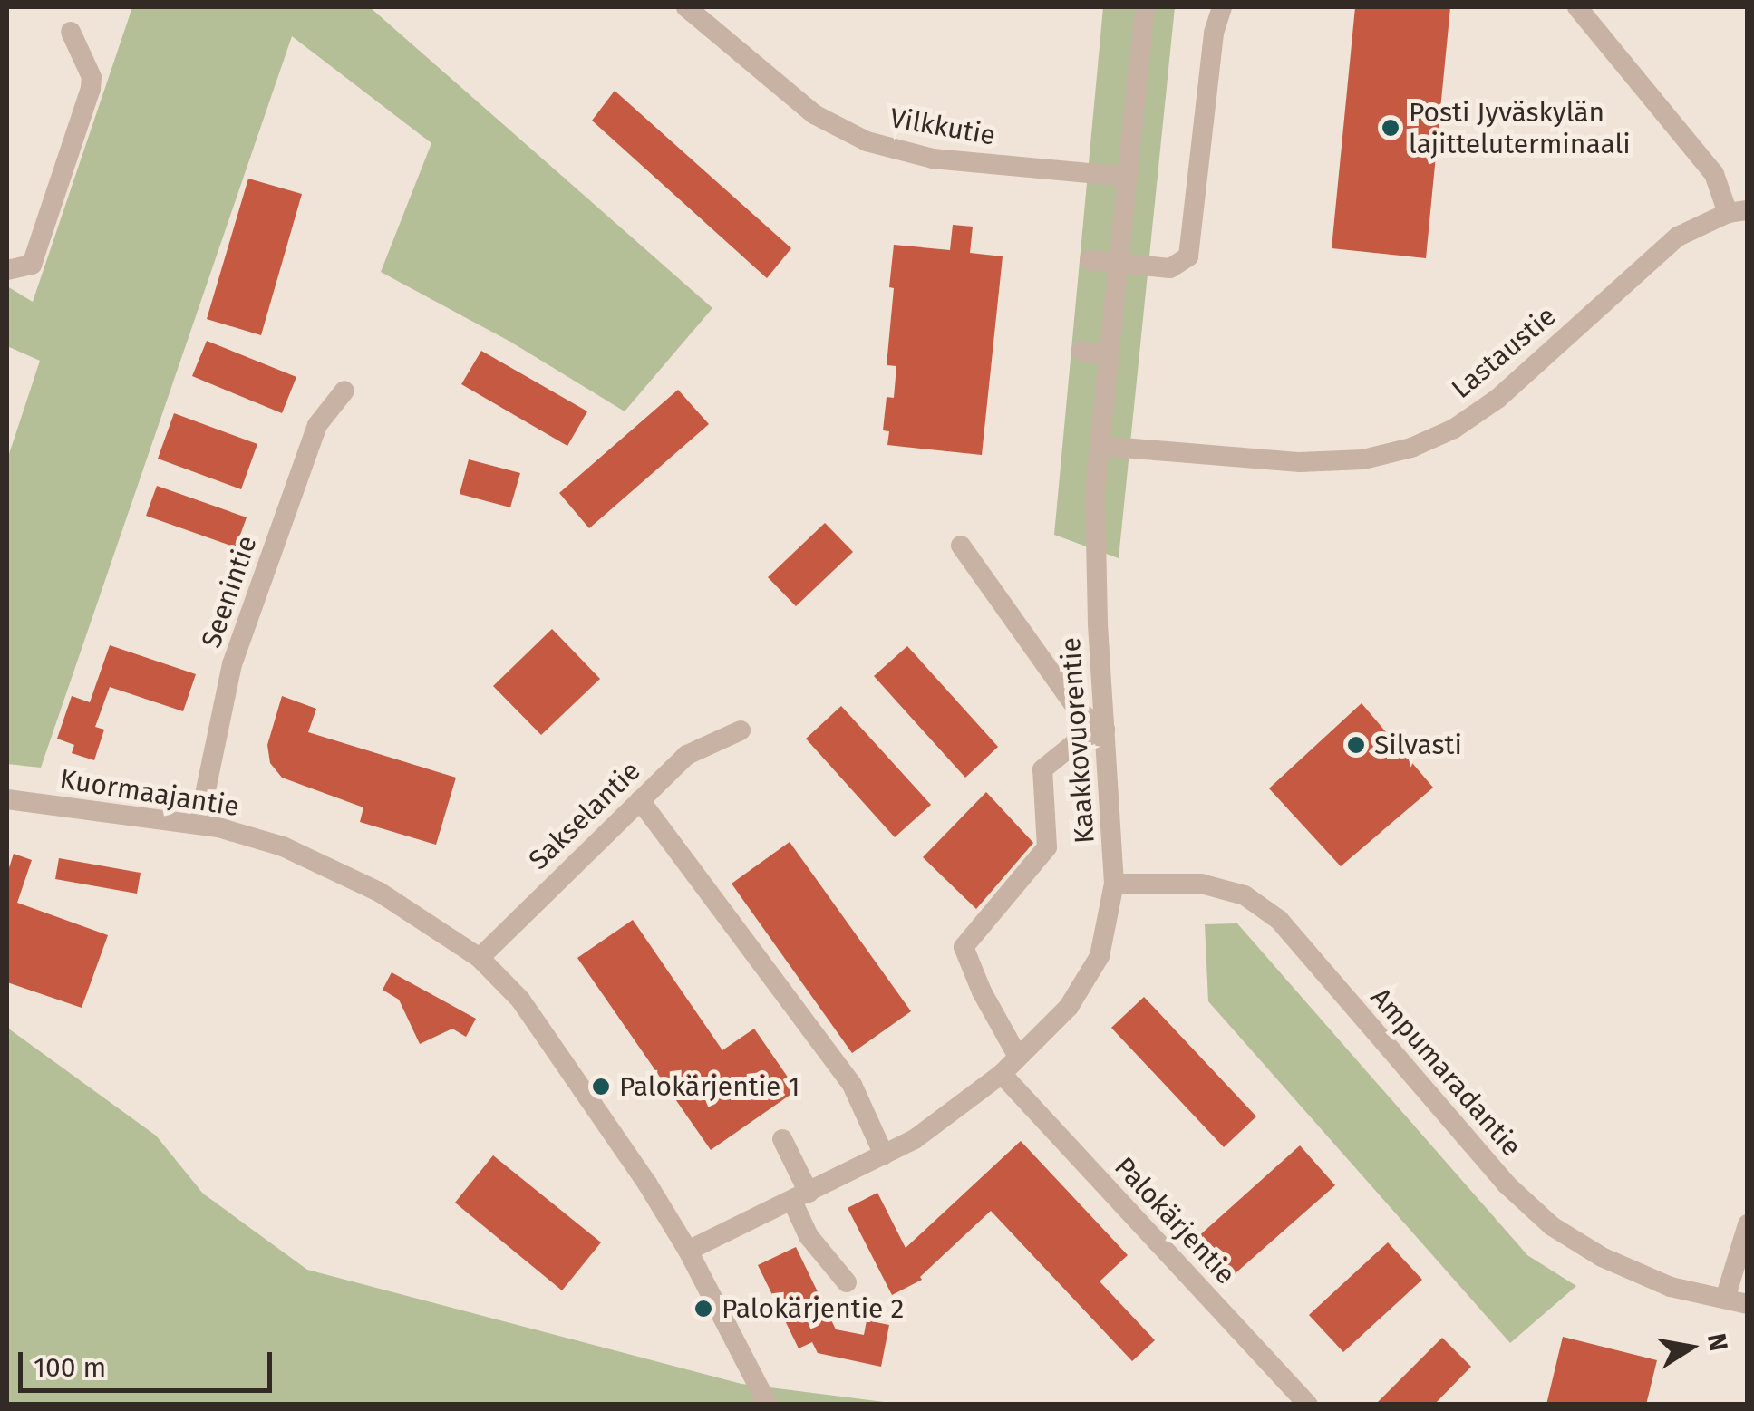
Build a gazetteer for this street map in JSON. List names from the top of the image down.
{
  "streets": {
    "street": [
      "Vilkkutie",
      "Lastaustie",
      "Seenintie",
      "Kaakkovuorentie",
      "Kuormaajantie",
      "Sakselantie",
      "Ampumaradantie",
      "Palokärjentie"
    ]
  },
  "crossings": [
    ["Vilkkutie", "Kaakkovuorentie"],
    ["Lastaustie", "Kaakkovuorentie"],
    ["Seenintie", "Kuormaajantie"],
    ["Kaakkovuorentie", "Kuormaajantie"],
    ["Kaakkovuorentie", "Ampumaradantie"],
    ["Kaakkovuorentie", "Palokärjentie"],
    ["Kuormaajantie", "Sakselantie"]
  ],
  "places": [
    "Posti Jyväskylän lajitteluterminaali",
    "Silvasti",
    "Palokärjentie 1",
    "Palokärjentie 2"
  ],
  "scale_bar": "100 m",
  "north": "right"
}
